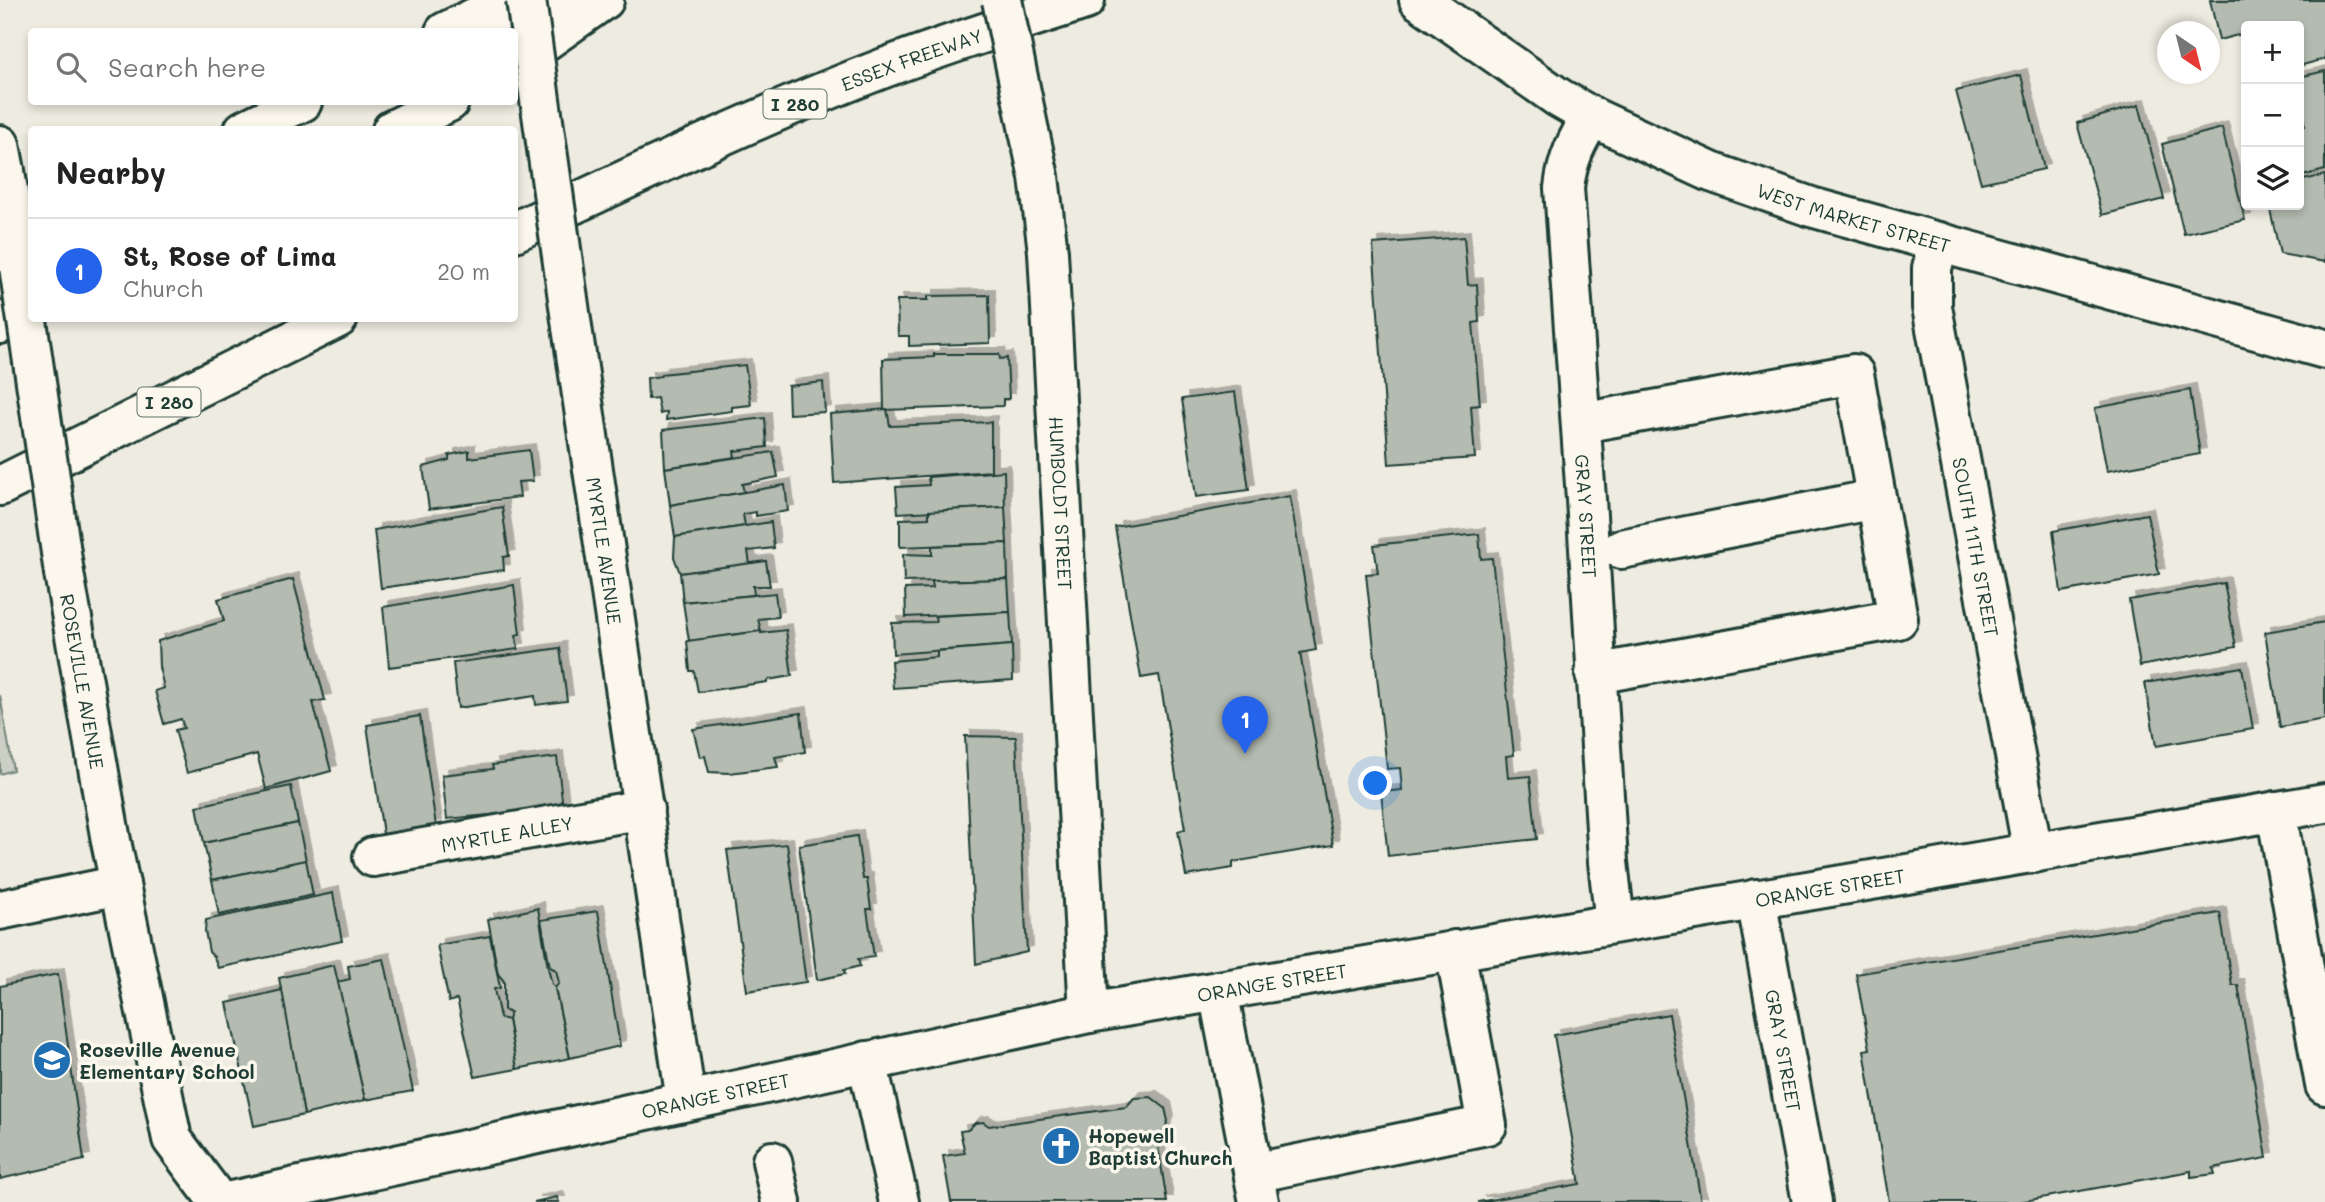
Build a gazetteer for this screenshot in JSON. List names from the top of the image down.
{
  "streets": {
    "main road": [
      "ESSEX FREEWAY",
      "I 280",
      "WEST MARKET STREET",
      "HUMBOLDT STREET",
      "GRAY STREET",
      "SOUTH 11TH STREET",
      "MYRTLE AVENUE",
      "ROSEVILLE AVENUE",
      "MYRTLE ALLEY",
      "ORANGE STREET"
    ]
  },
  "crossings": [
    ["WEST MARKET STREET", "GRAY STREET"],
    ["WEST MARKET STREET", "SOUTH 11TH STREET"],
    ["HUMBOLDT STREET", "ORANGE STREET"],
    ["GRAY STREET", "ORANGE STREET"],
    ["SOUTH 11TH STREET", "ORANGE STREET"],
    ["MYRTLE AVENUE", "MYRTLE ALLEY"],
    ["MYRTLE AVENUE", "ORANGE STREET"]
  ],
  "places": {
    "school or university": ["Roseville Avenue Elementary School"],
    "church": ["Hopewell Baptist Church"]
  },
  "north": "bottom right",
  "page": {
    "map_buttons": ["+", "−"],
    "search": "Search here",
    "heading": "Nearby",
    "list": [
      {
        "mark": "1",
        "name": "St, Rose of Lima",
        "note": "Church",
        "value": "20 m"
      }
    ],
    "pins": "1"
  }
}
